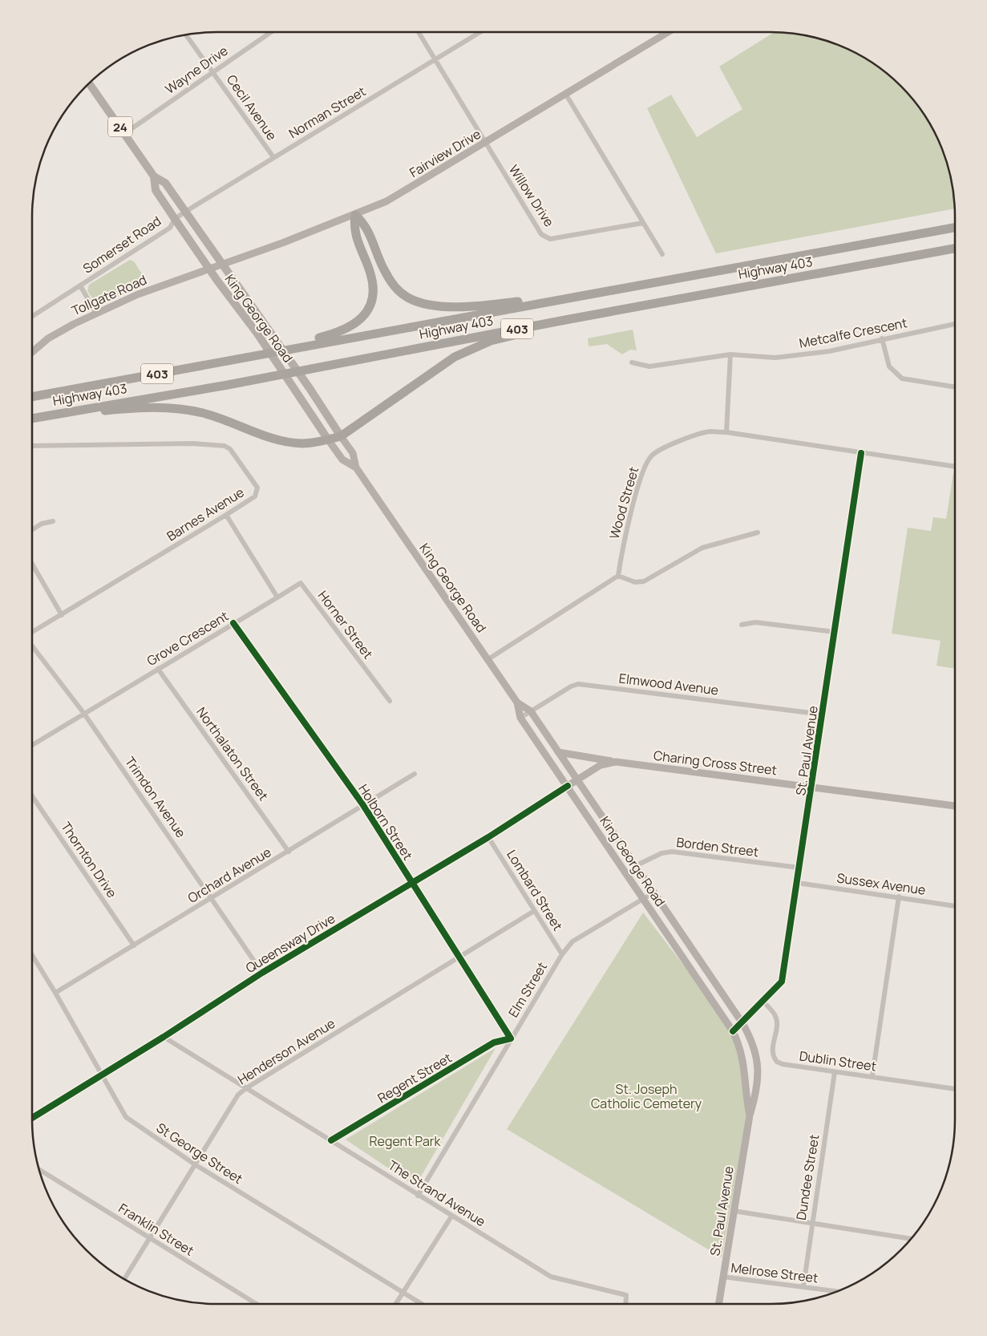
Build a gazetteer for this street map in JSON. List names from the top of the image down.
{
  "streets": {
    "highway": ["Highway 403", "403"],
    "main road": [
      "24",
      "Fairview Drive",
      "Tollgate Road",
      "King George Road",
      "St. Paul Avenue",
      "Charing Cross Street"
    ],
    "street": [
      "Wayne Drive",
      "Cecil Avenue",
      "Norman Street",
      "Willow Drive",
      "Somerset Road",
      "Metcalfe Crescent",
      "Wood Street",
      "Barnes Avenue",
      "Horner Street",
      "Grove Crescent",
      "Elmwood Avenue",
      "Northalaton Street",
      "Trimdon Avenue",
      "Holborn Street",
      "Borden Street",
      "Thornton Drive",
      "Orchard Avenue",
      "Sussex Avenue",
      "Lombard Street",
      "Queensway Drive",
      "Elm Street",
      "Henderson Avenue",
      "Dublin Street",
      "Regent Street",
      "St George Street",
      "Dundee Street",
      "The Strand Avenue",
      "Franklin Street",
      "Melrose Street"
    ]
  },
  "crossings": [
    ["Wayne Drive", "Cecil Avenue"],
    ["Wayne Drive", "King George Road"],
    ["Cecil Avenue", "Norman Street"],
    ["Norman Street", "Somerset Road"],
    ["Norman Street", "King George Road"],
    ["Fairview Drive", "Willow Drive"],
    ["Fairview Drive", "Tollgate Road"],
    ["Fairview Drive", "King George Road"],
    ["Somerset Road", "Tollgate Road"],
    ["Somerset Road", "King George Road"],
    ["Tollgate Road", "King George Road"],
    ["King George Road", "Elmwood Avenue"],
    ["King George Road", "St. Paul Avenue"],
    ["King George Road", "Charing Cross Street"],
    ["King George Road", "Borden Street"],
    ["King George Road", "Queensway Drive"],
    ["King George Road", "Elm Street"],
    ["Wood Street", "St. Paul Avenue"],
    ["Horner Street", "Grove Crescent"],
    ["Grove Crescent", "Northalaton Street"],
    ["Grove Crescent", "Trimdon Avenue"],
    ["Grove Crescent", "Holborn Street"],
    ["Elmwood Avenue", "St. Paul Avenue"],
    ["St. Paul Avenue", "Charing Cross Street"],
    ["St. Paul Avenue", "Borden Street"],
    ["St. Paul Avenue", "Sussex Avenue"],
    ["St. Paul Avenue", "Dublin Street"],
    ["St. Paul Avenue", "Melrose Street"],
    ["Northalaton Street", "Orchard Avenue"],
    ["Charing Cross Street", "Queensway Drive"],
    ["Trimdon Avenue", "Orchard Avenue"],
    ["Trimdon Avenue", "Queensway Drive"],
    ["Holborn Street", "Orchard Avenue"],
    ["Holborn Street", "Queensway Drive"],
    ["Holborn Street", "Elm Street"],
    ["Holborn Street", "Henderson Avenue"],
    ["Holborn Street", "Regent Street"],
    ["Thornton Drive", "Orchard Avenue"],
    ["Orchard Avenue", "St George Street"],
    ["Lombard Street", "Queensway Drive"],
    ["Lombard Street", "Elm Street"],
    ["Lombard Street", "Henderson Avenue"],
    ["Queensway Drive", "St George Street"],
    ["Queensway Drive", "The Strand Avenue"],
    ["Elm Street", "Regent Street"],
    ["Elm Street", "The Strand Avenue"],
    ["Henderson Avenue", "St George Street"],
    ["Henderson Avenue", "The Strand Avenue"],
    ["Henderson Avenue", "Franklin Street"],
    ["Dublin Street", "Dundee Street"],
    ["Regent Street", "The Strand Avenue"],
    ["Dundee Street", "Melrose Street"]
  ],
  "parks": ["St. Joseph Catholic Cemetery", "Regent Park"]
}
